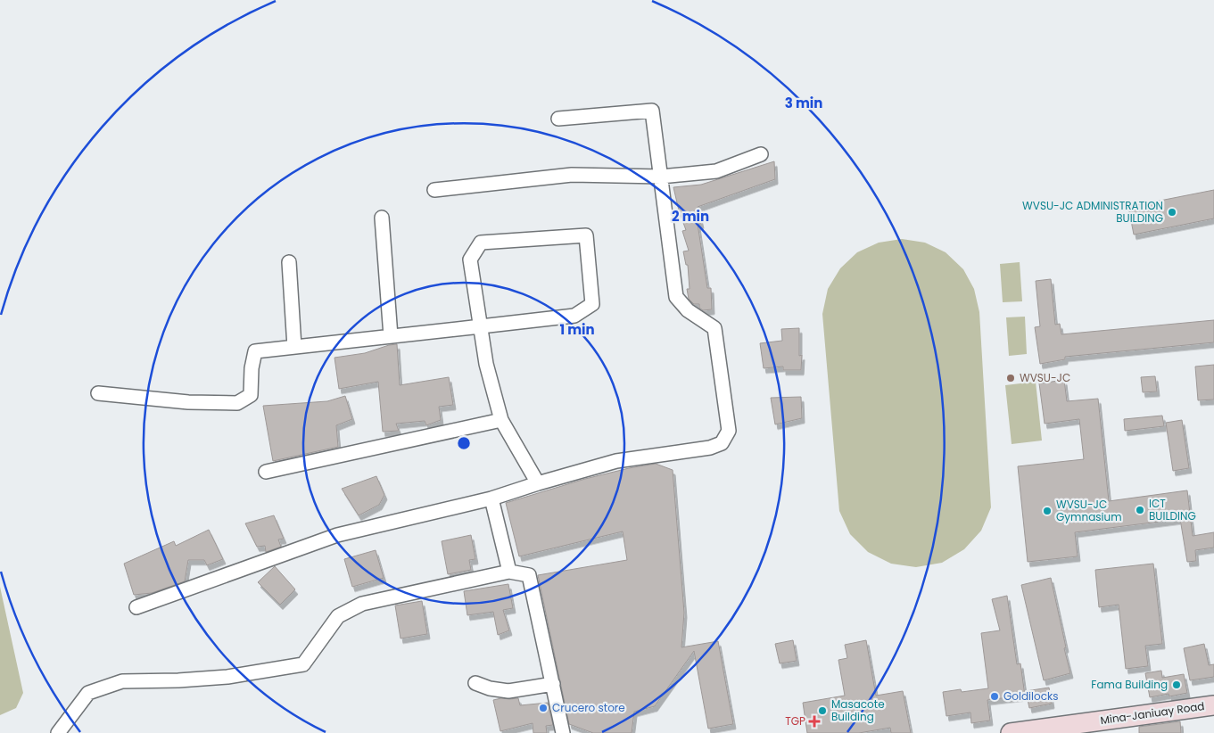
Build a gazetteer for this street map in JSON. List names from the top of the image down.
{
  "streets": {
    "main road": ["Mina-Janiuay Road"]
  },
  "places": {
    "other": [
      "WVSU-JC ADMINISTRATION BUILDING",
      "WVSU-JC",
      "ICT BUILDING",
      "WVSU-JC Gymnasium",
      "Fama Building",
      "Goldilocks",
      "Crucero store",
      "Masacote Building"
    ],
    "health": ["TGP"]
  },
  "rings": ["3 min", "2 min", "1 min"]
}
